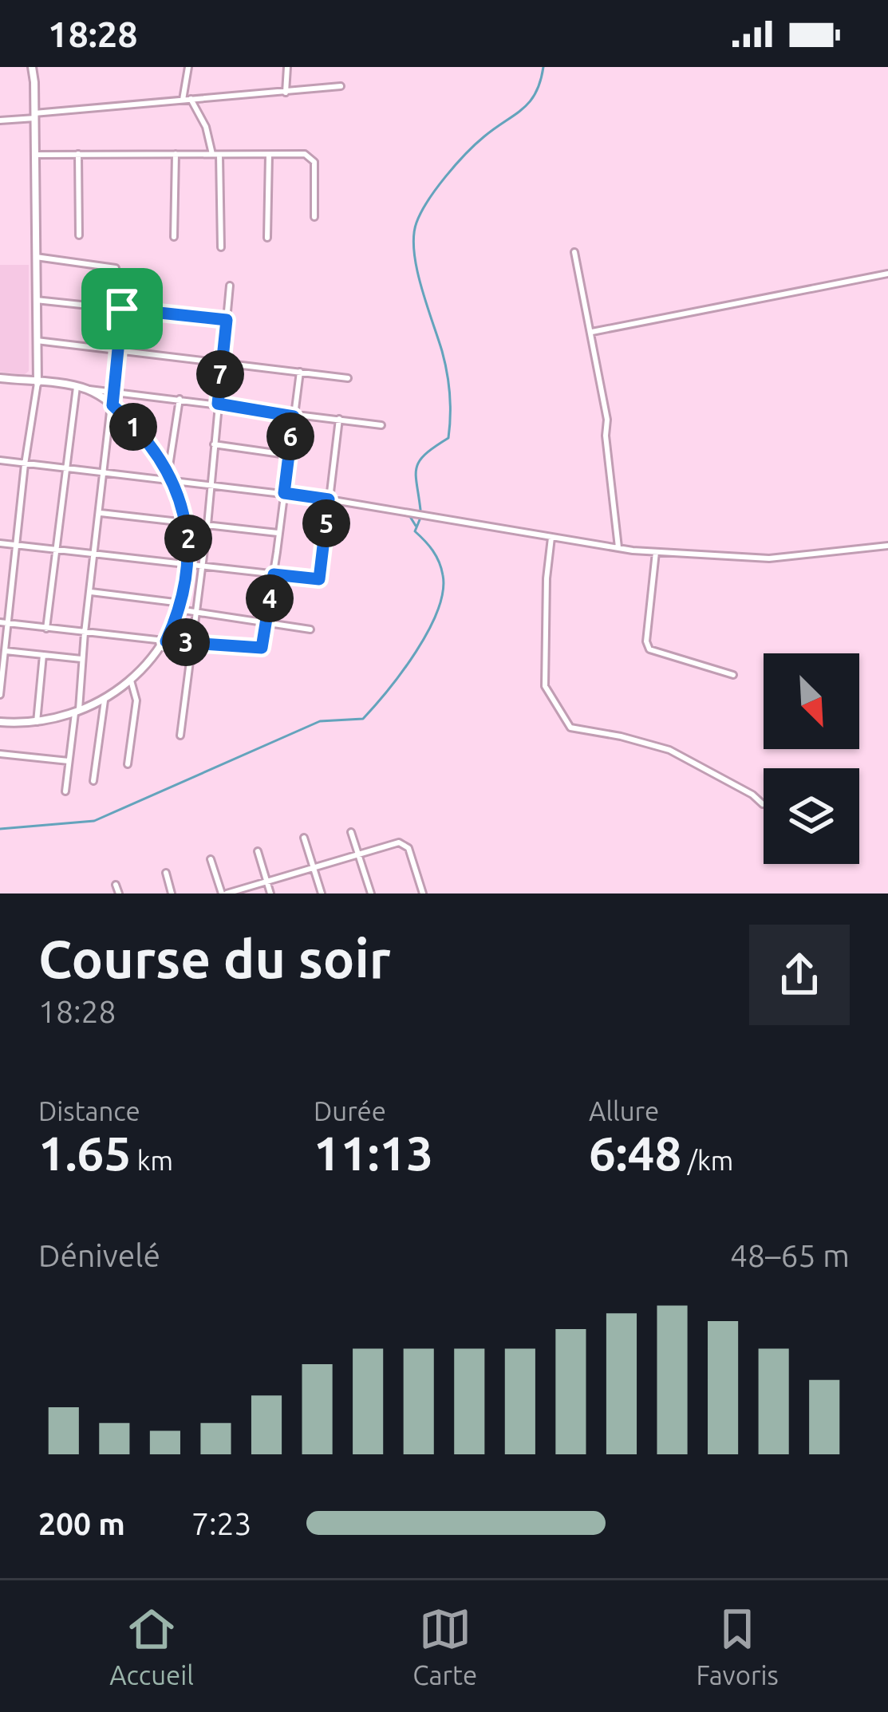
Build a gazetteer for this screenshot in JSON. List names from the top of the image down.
{
  "north": "bottom right",
  "page": {
    "status": "18:28",
    "pins": [
      "7",
      "1",
      "6",
      "5",
      "2",
      "4",
      "3"
    ],
    "heading": ["Course du soir", "18:28"],
    "stats": [
      ["Distance", "1.65 km"],
      ["Durée", "11:13"],
      ["Allure", "6:48 /km"]
    ],
    "chart": ["Dénivelé", "48–65 m"],
    "list": [
      {
        "name": "200 m",
        "note": "7:23"
      }
    ],
    "tabs": ["Accueil", "Carte", "Favoris"]
  }
}
